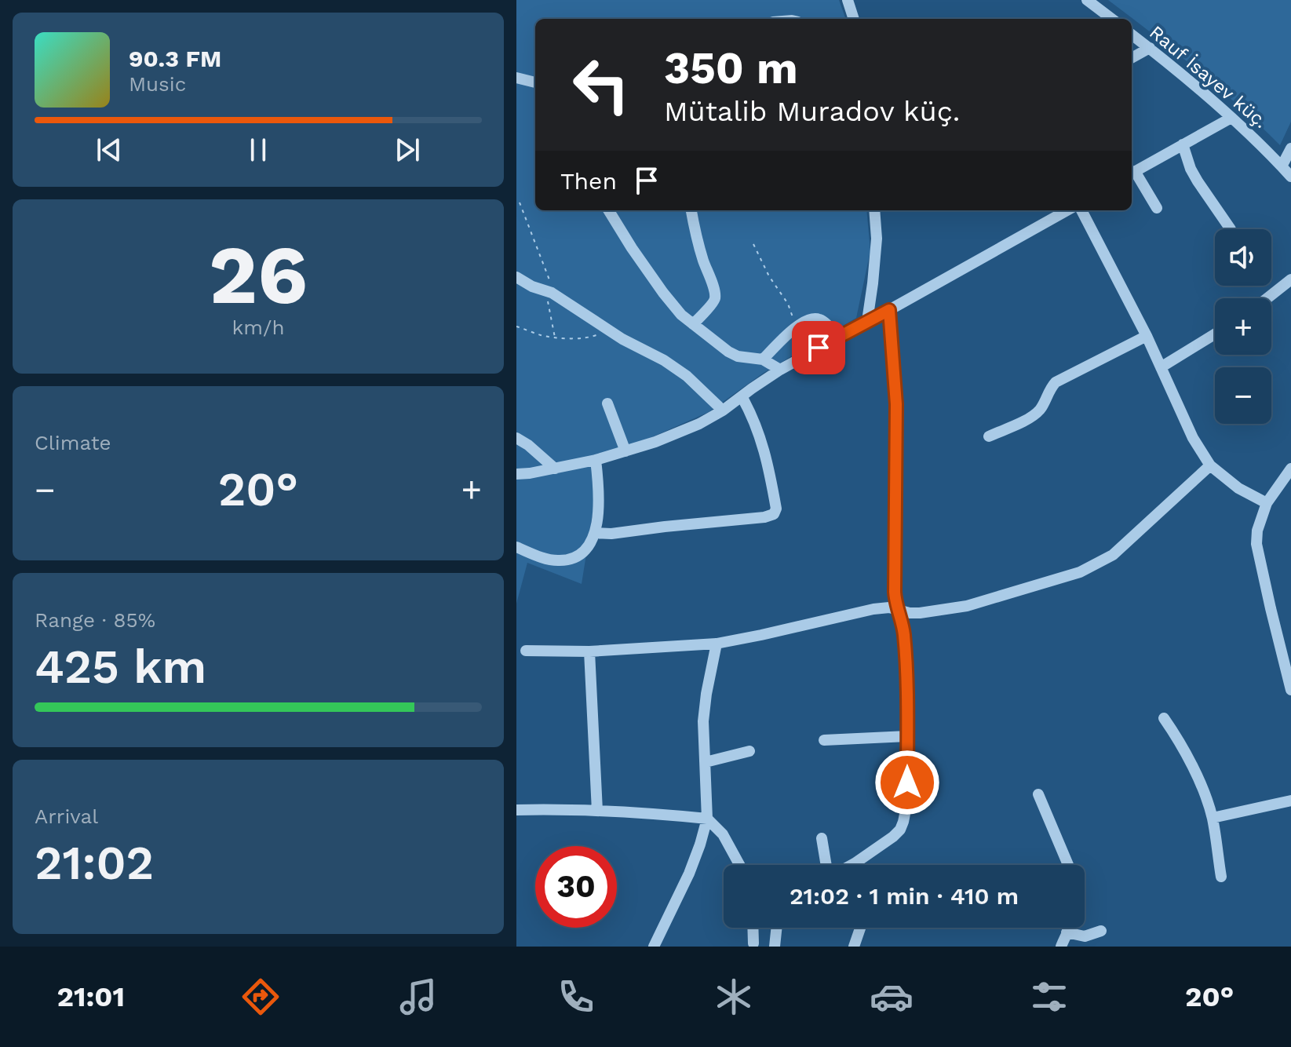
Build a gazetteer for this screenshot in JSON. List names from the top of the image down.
{
  "streets": {
    "street": ["Rauf İsayev küç."]
  },
  "page": {
    "turn": ["350 m", "Mütalib Muradov küç."],
    "song": ["90.3 FM", "Music"],
    "then": "Then",
    "tile": [
      ["26", "km/h"],
      "Climate",
      ["Range · 85%", "425 km"],
      ["Arrival", "21:02"]
    ],
    "map_buttons": ["+", "−"],
    "heat": ["−", "20°", "+"],
    "limit": "30",
    "trip": "21:02 · 1 min · 410 m",
    "tabs": ["21:01", "20°"]
  }
}
